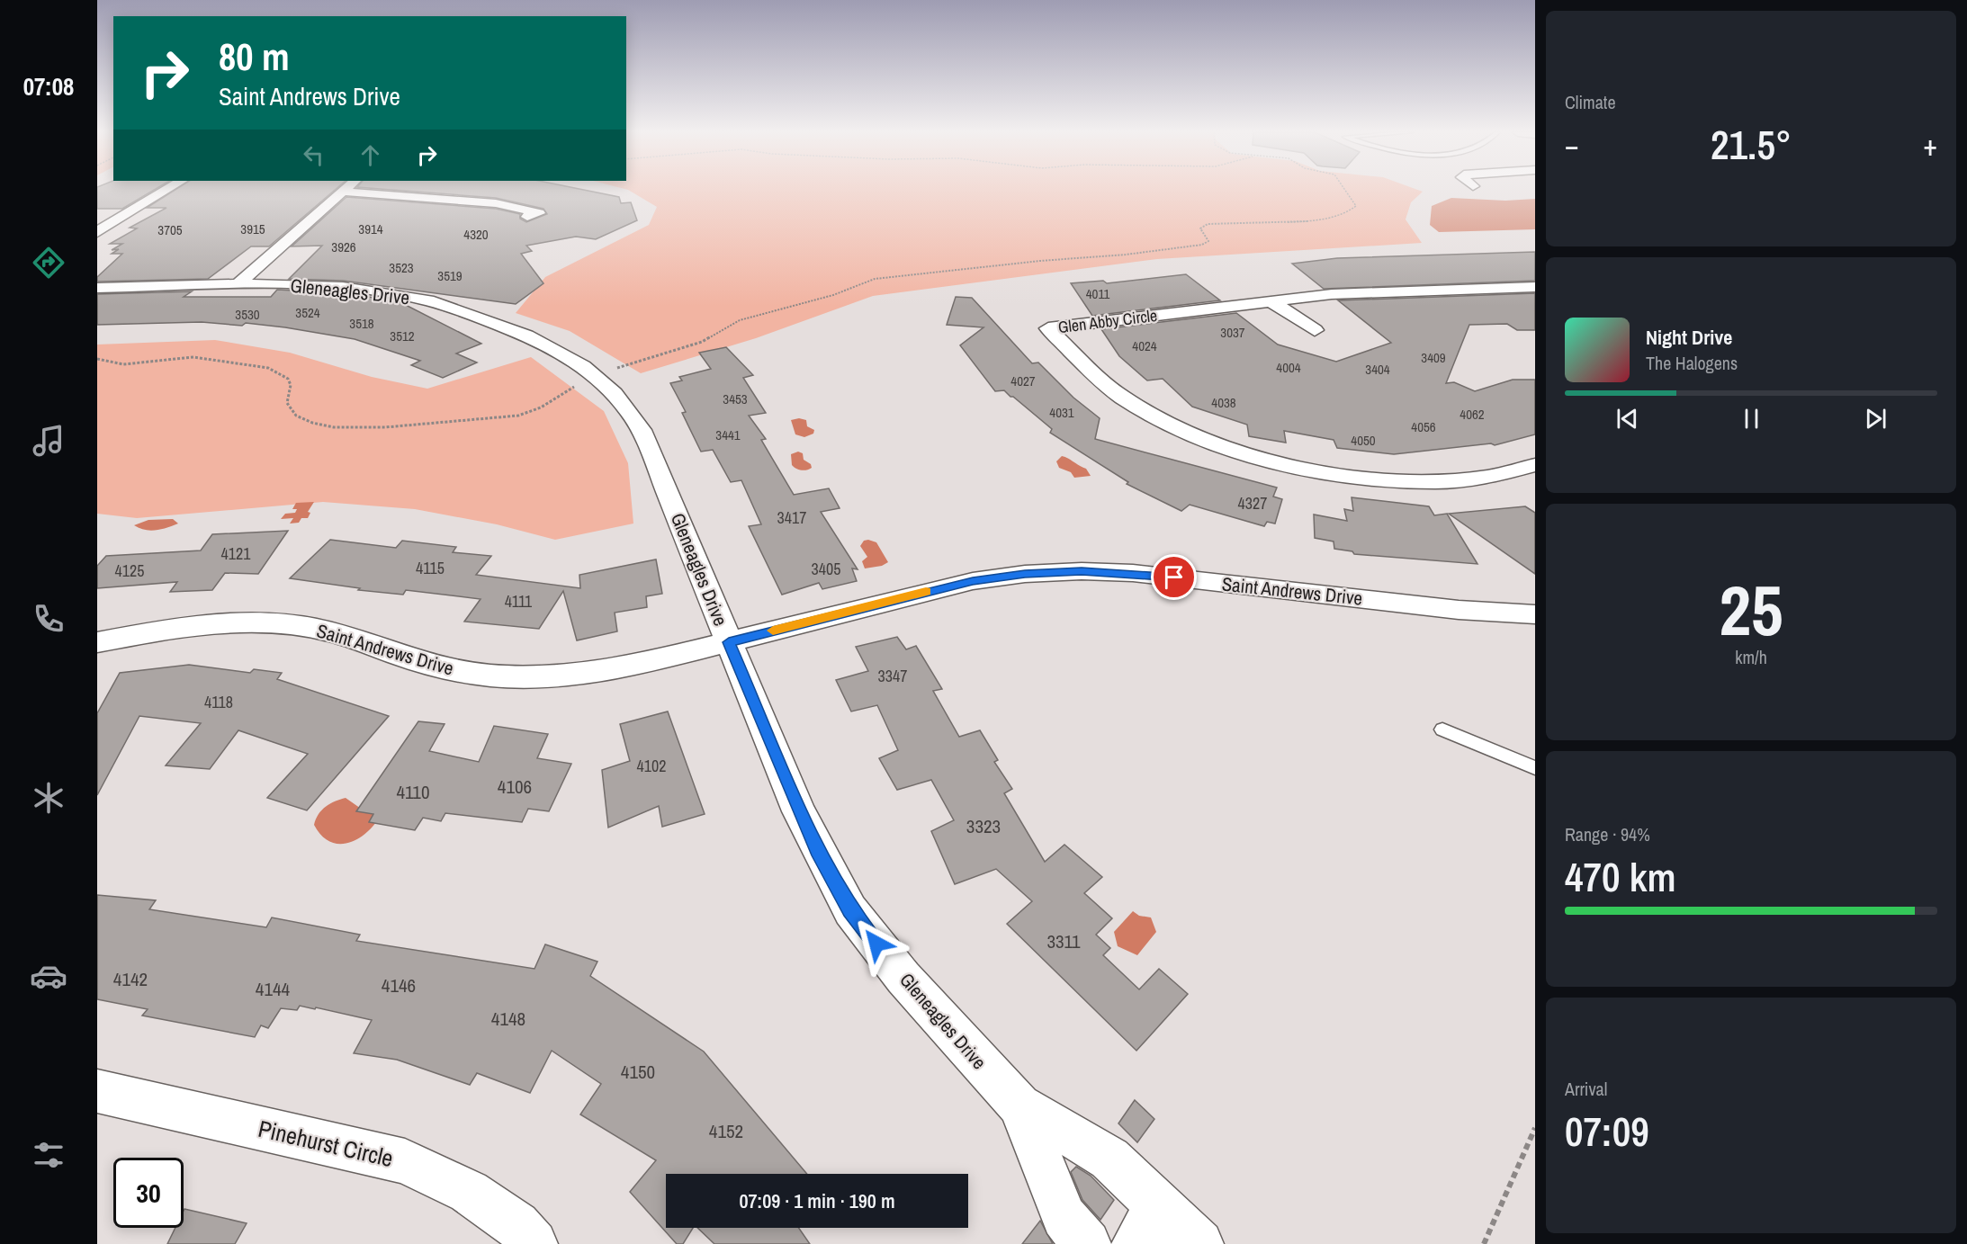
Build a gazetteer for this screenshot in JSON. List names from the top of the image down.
{
  "streets": {
    "street": [
      "Gleneagles Drive",
      "Glen Abby Circle",
      "Saint Andrews Drive",
      "Pinehurst Circle"
    ]
  },
  "crossings": [
    ["Gleneagles Drive", "Saint Andrews Drive"]
  ],
  "house_numbers": [
    "3915",
    "3914",
    "3705",
    "4320",
    "3926",
    "3523",
    "3519",
    "4011",
    "3524",
    "3530",
    "3518",
    "3037",
    "3512",
    "4024",
    "3409",
    "4004",
    "3404",
    "4027",
    "3453",
    "4038",
    "4031",
    "4062",
    "4056",
    "3441",
    "4050",
    "4327",
    "3417",
    "4121",
    "4115",
    "3405",
    "4125",
    "4111",
    "3347",
    "4118",
    "4102",
    "4106",
    "4110",
    "3323",
    "3311",
    "4142",
    "4146",
    "4144",
    "4148",
    "4150",
    "4152"
  ],
  "page": {
    "tabs": "07:08",
    "tile": [
      "Climate",
      ["25", "km/h"],
      ["Range · 94%", "470 km"],
      ["Arrival", "07:09"]
    ],
    "turn": ["80 m", "Saint Andrews Drive"],
    "heat": ["−", "21.5°", "+"],
    "song": ["Night Drive", "The Halogens"],
    "limit": "30",
    "trip": "07:09 · 1 min · 190 m"
  }
}
